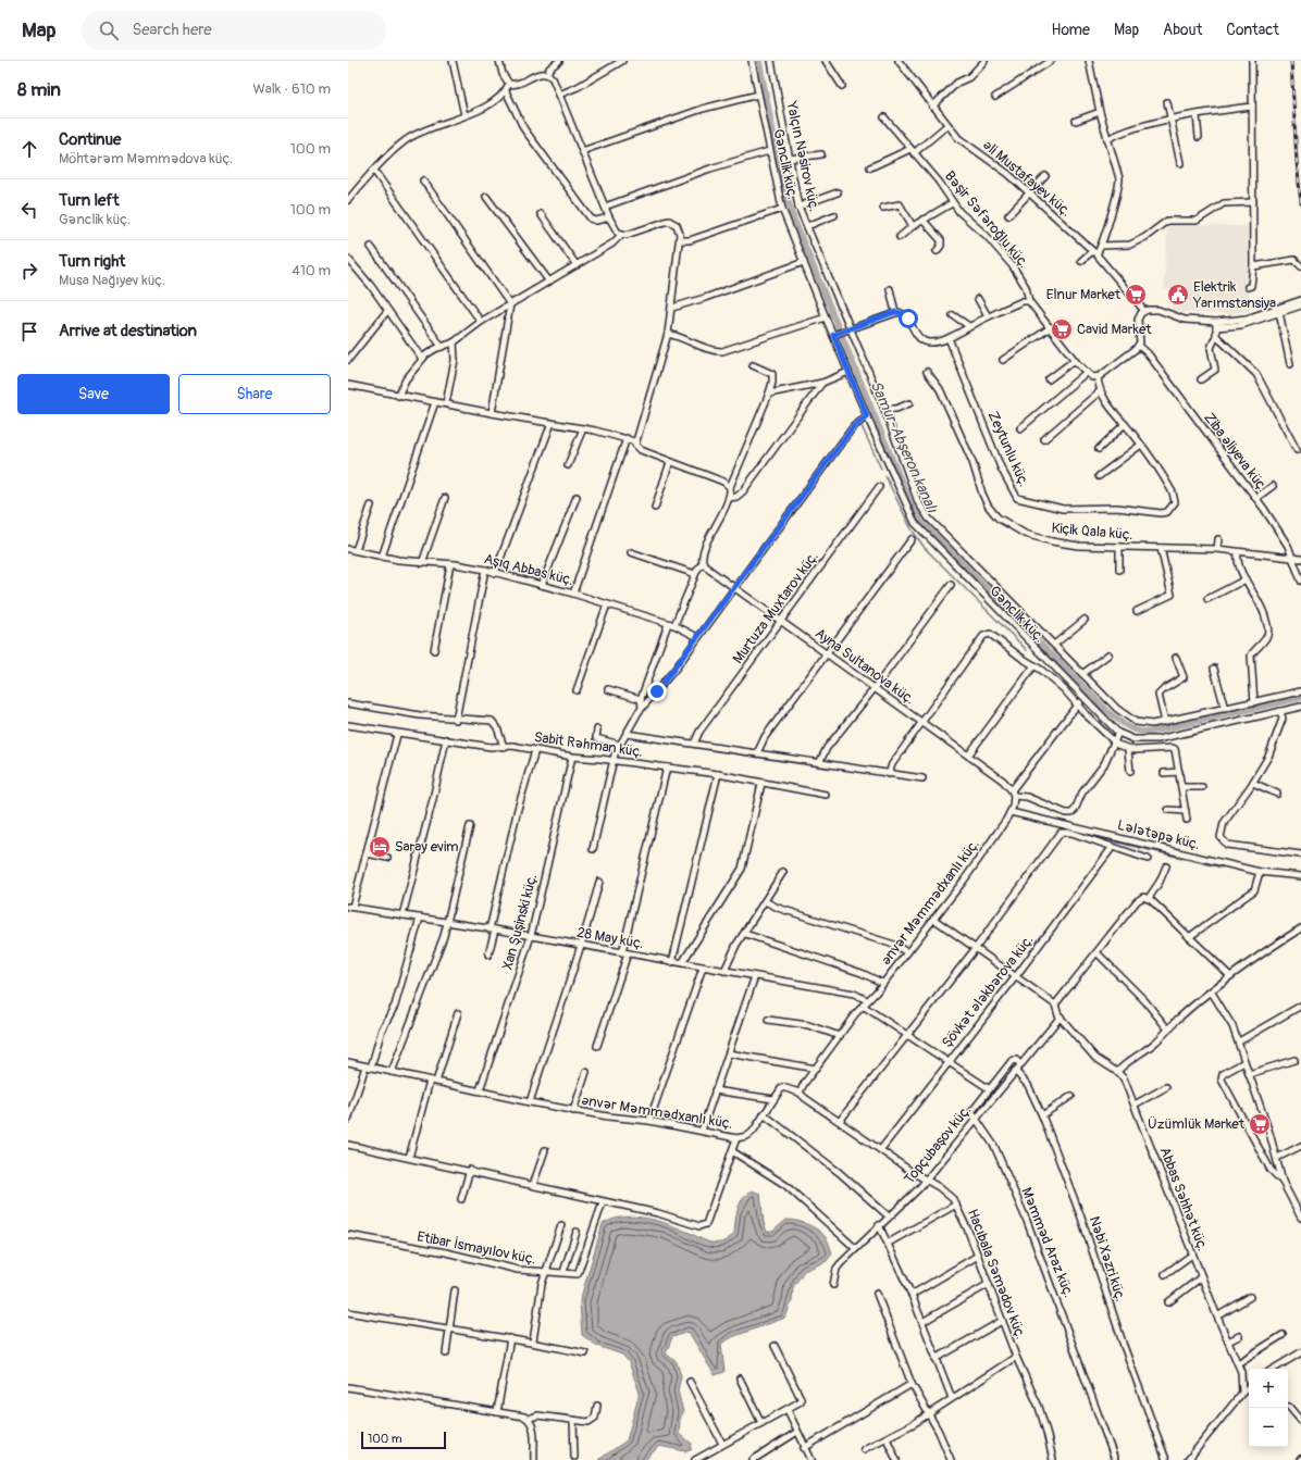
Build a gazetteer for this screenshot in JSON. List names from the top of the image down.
{
  "streets": {
    "street": [
      "Yalçın Nəsirov küç.",
      "Gənclik küç.",
      "Əli Mustafayev küç.",
      "Bəşir Səfəroğlu küç.",
      "Zeytunlu küç.",
      "Ziba Əliyeva küç.",
      "Kiçik Qala küç.",
      "Aşıq Abbas küç.",
      "Murtuza Muxtarov küç.",
      "Ayna Sultanova küç.",
      "Sabit Rəhman küç.",
      "Lələtəpə küç.",
      "Ənvər Məmmədxanlı küç.",
      "Xan Şuşinski küç.",
      "28 May küç.",
      "Şövkət Ələkbərova küç.",
      "Topçubaşov küç.",
      "Abbas Səhhət küç.",
      "Məmməd Araz küç.",
      "Etibar İsmayılov küç.",
      "Nəbi Xəzri küç.",
      "Hacıbala Səmədov küç."
    ]
  },
  "crossings": [
    ["Yalçın Nəsirov küç.", "Gənclik küç."],
    ["Ziba Əliyeva küç.", "Kiçik Qala küç."],
    ["Murtuza Muxtarov küç.", "Ayna Sultanova küç."],
    ["Ayna Sultanova küç.", "Ənvər Məmmədxanlı küç."],
    ["Sabit Rəhman küç.", "Xan Şuşinski küç."],
    ["Lələtəpə küç.", "Ənvər Məmmədxanlı küç."],
    ["Ənvər Məmmədxanlı küç.", "Xan Şuşinski küç."],
    ["Ənvər Məmmədxanlı küç.", "28 May küç."],
    ["Ənvər Məmmədxanlı küç.", "Hacıbala Səmədov küç."],
    ["Xan Şuşinski küç.", "28 May küç."],
    ["Şövkət Ələkbərova küç.", "Hacıbala Səmədov küç."],
    ["Topçubaşov küç.", "Məmməd Araz küç."],
    ["Topçubaşov küç.", "Nəbi Xəzri küç."],
    ["Topçubaşov küç.", "Hacıbala Səmədov küç."]
  ],
  "water": ["Samur-Abşeron kanalı"],
  "places": {
    "supermarket": ["Elnur Market", "Cavid Market", "Üzümlük Market"],
    "public building": ["Elektrik Yarımstansiya"],
    "hotel": ["Saray evim"]
  },
  "scale_bar": "100 m",
  "page": {
    "header": "Map",
    "search": "Search here",
    "nav": [
      "Home",
      "Map",
      "About",
      "Contact"
    ],
    "heading": ["8 min", "Walk · 610 m"],
    "list": [
      ["Continue", "Möhtərəm Məmmədova küç.", "100 m"],
      ["Turn left", "Gənclik küç.", "100 m"],
      ["Turn right", "Musa Nağıyev küç.", "410 m"],
      "Arrive at destination"
    ],
    "buttons": ["Save", "Share"],
    "map_buttons": ["+", "−"],
    "scale": "100 m"
  }
}
